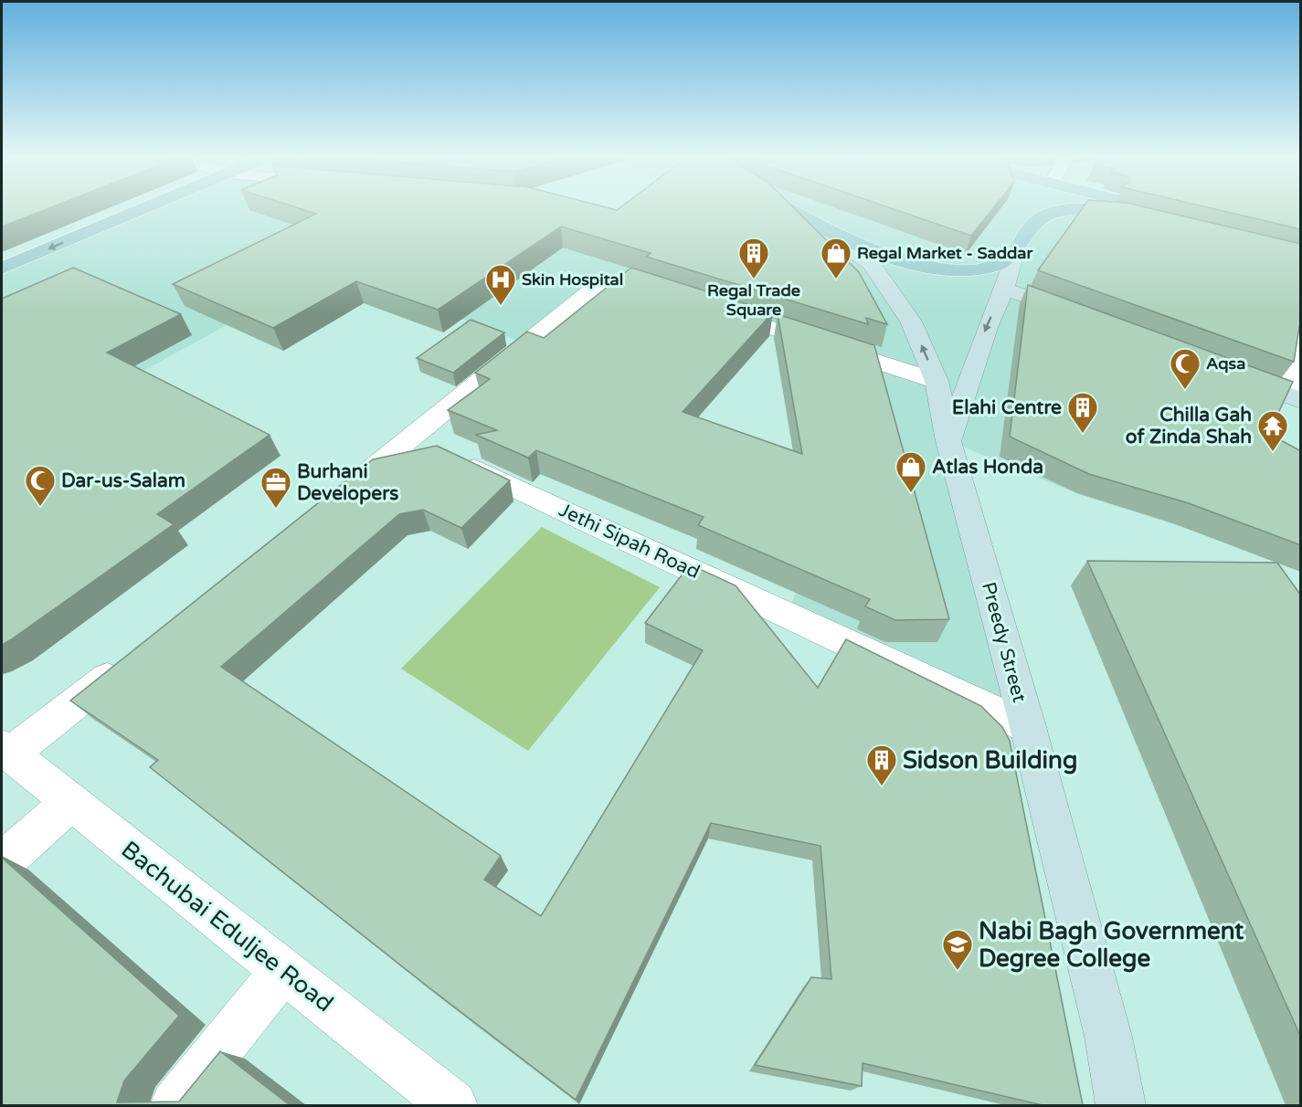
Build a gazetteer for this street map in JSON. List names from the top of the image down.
{
  "streets": {
    "main road": ["Preedy Street"],
    "street": ["Jethi Sipah Road", "Bachubai Eduljee Road"]
  },
  "crossings": [
    ["Jethi Sipah Road", "Preedy Street"]
  ],
  "places": {
    "building": ["Regal Trade Square", "Elahi Centre", "Sidson Building"],
    "shop": ["Regal Market - Saddar", "Atlas Honda"],
    "hospital": ["Skin Hospital"],
    "mosque": ["Aqsa", "Dar-us-Salam"],
    "temple": ["Chilla Gah of Zinda Shah"],
    "office": ["Burhani Developers"],
    "school or university": ["Nabi Bagh Government Degree College"]
  }
}
